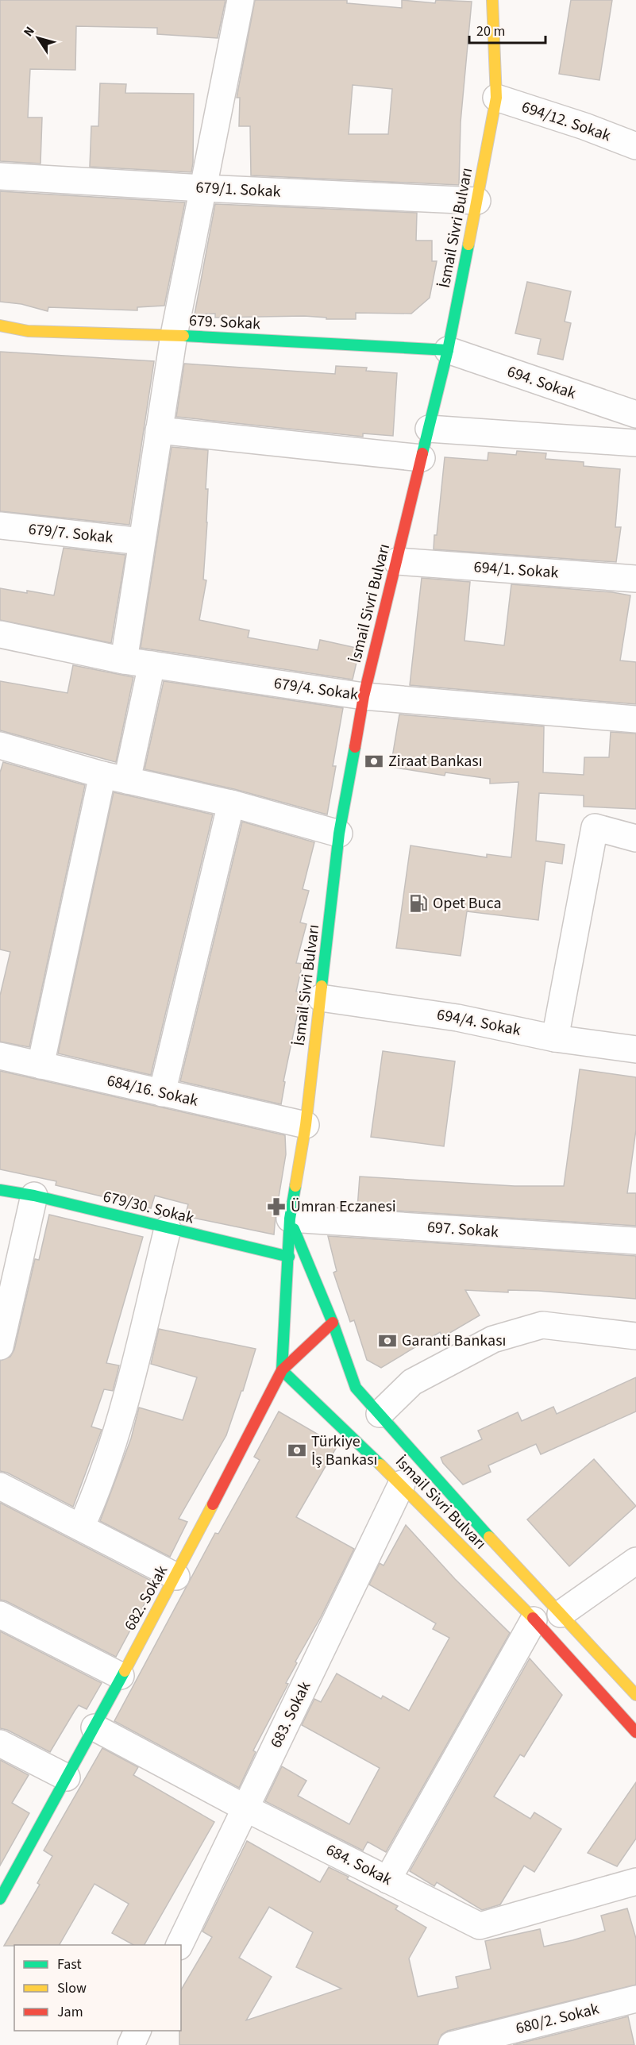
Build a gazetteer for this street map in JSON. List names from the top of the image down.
{
  "streets": {
    "main road": [
      "İsmail Sivri Bulvarı",
      "679. Sokak",
      "679/30. Sokak",
      "682. Sokak"
    ],
    "street": [
      "694/12. Sokak",
      "679/1. Sokak",
      "694. Sokak",
      "679/7. Sokak",
      "694/1. Sokak",
      "679/4. Sokak",
      "694/4. Sokak",
      "684/16. Sokak",
      "697. Sokak",
      "683. Sokak",
      "684. Sokak",
      "680/2. Sokak"
    ]
  },
  "crossings": [
    ["694/12. Sokak", "İsmail Sivri Bulvarı"],
    ["679/1. Sokak", "İsmail Sivri Bulvarı"],
    ["İsmail Sivri Bulvarı", "679. Sokak"],
    ["İsmail Sivri Bulvarı", "694. Sokak"],
    ["İsmail Sivri Bulvarı", "694/1. Sokak"],
    ["İsmail Sivri Bulvarı", "679/4. Sokak"],
    ["İsmail Sivri Bulvarı", "694/4. Sokak"],
    ["İsmail Sivri Bulvarı", "684/16. Sokak"],
    ["İsmail Sivri Bulvarı", "679/30. Sokak"],
    ["İsmail Sivri Bulvarı", "697. Sokak"],
    ["İsmail Sivri Bulvarı", "682. Sokak"],
    ["İsmail Sivri Bulvarı", "683. Sokak"],
    ["679. Sokak", "694. Sokak"],
    ["682. Sokak", "684. Sokak"],
    ["683. Sokak", "684. Sokak"]
  ],
  "places": {
    "bank": ["Ziraat Bankası", "Garanti Bankası", "Türkiye İş Bankası"],
    "fuel station": ["Opet Buca"],
    "pharmacy": ["Ümran Eczanesi"]
  },
  "legend": ["Fast", "Slow", "Jam"],
  "scale_bar": "20 m",
  "north": "top left"
}
